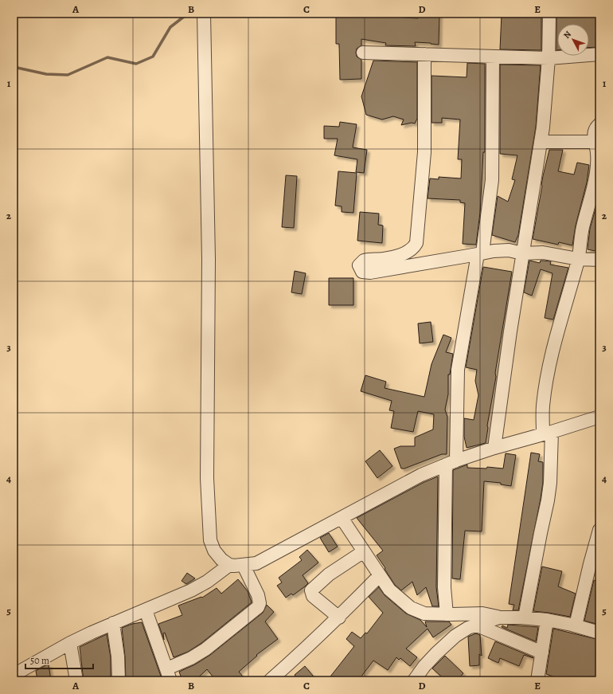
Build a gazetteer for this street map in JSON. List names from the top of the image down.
{
  "scale_bar": "50 m",
  "north": "top left",
  "grid": {
    "columns": [
      "A",
      "B",
      "C",
      "D",
      "E"
    ],
    "rows": [
      "1",
      "2",
      "3",
      "4",
      "5"
    ]
  }
}
